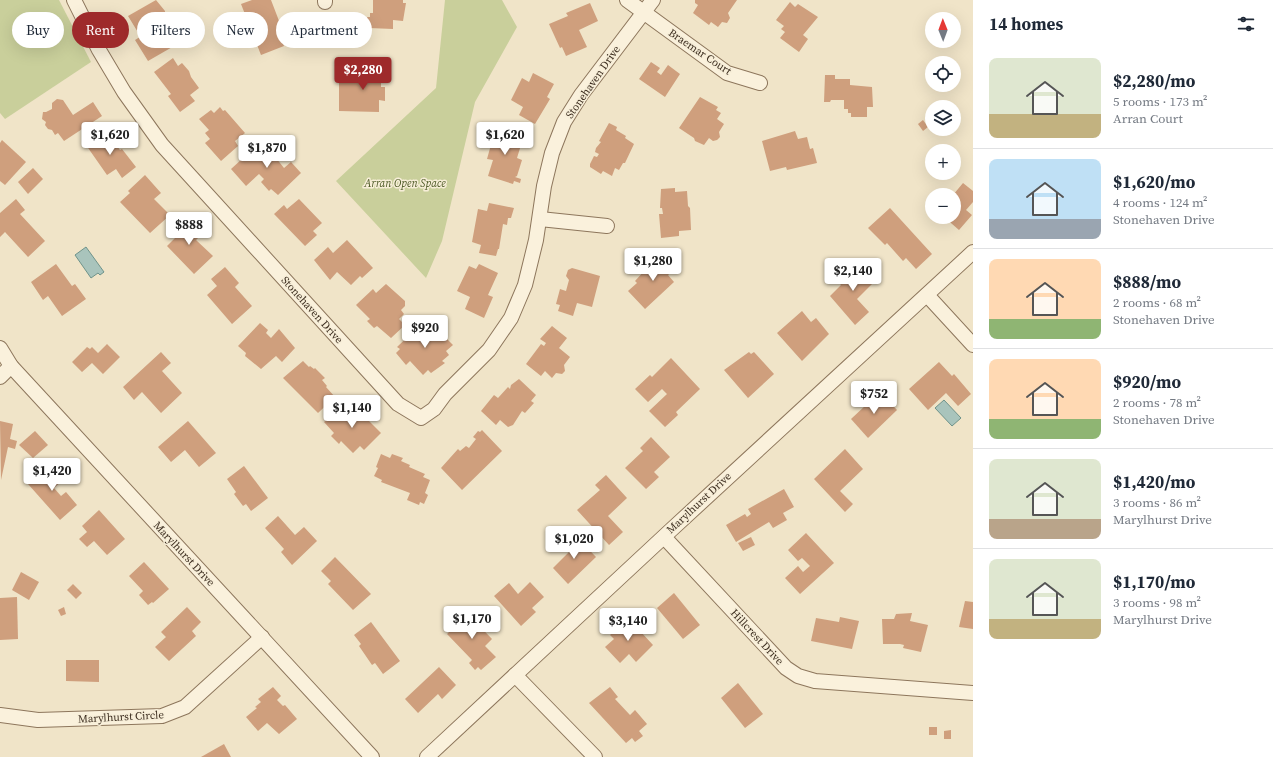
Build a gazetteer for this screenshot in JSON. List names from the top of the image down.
{
  "streets": {
    "street": [
      "Braemar Court",
      "Stonehaven Drive",
      "Marylhurst Drive",
      "Hillcrest Drive",
      "Marylhurst Circle"
    ]
  },
  "crossings": [
    ["Braemar Court", "Stonehaven Drive"],
    ["Marylhurst Drive", "Hillcrest Drive"],
    ["Marylhurst Drive", "Marylhurst Circle"]
  ],
  "parks": ["Arran Open Space"],
  "north": "top",
  "page": {
    "heading": "14 homes",
    "map_buttons": ["+", "−"],
    "chip": [
      "Buy",
      "Rent",
      "Filters",
      "New",
      "Apartment"
    ],
    "list": [
      {
        "name": "$2,280/mo",
        "note": "5 rooms · 173 m² · Arran Court"
      },
      {
        "name": "$1,620/mo",
        "note": "4 rooms · 124 m² · Stonehaven Drive"
      },
      {
        "name": "$888/mo",
        "note": "2 rooms · 68 m² · Stonehaven Drive"
      },
      {
        "name": "$920/mo",
        "note": "2 rooms · 78 m² · Stonehaven Drive"
      },
      {
        "name": "$1,420/mo",
        "note": "3 rooms · 86 m² · Marylhurst Drive"
      },
      {
        "name": "$1,170/mo",
        "note": "3 rooms · 98 m² · Marylhurst Drive"
      }
    ],
    "price": [
      "$2,280",
      "$1,620",
      "$1,620",
      "$1,870",
      "$888",
      "$1,280",
      "$2,140",
      "$920",
      "$752",
      "$1,140",
      "$1,420",
      "$1,020",
      "$1,170",
      "$3,140"
    ]
  }
}
